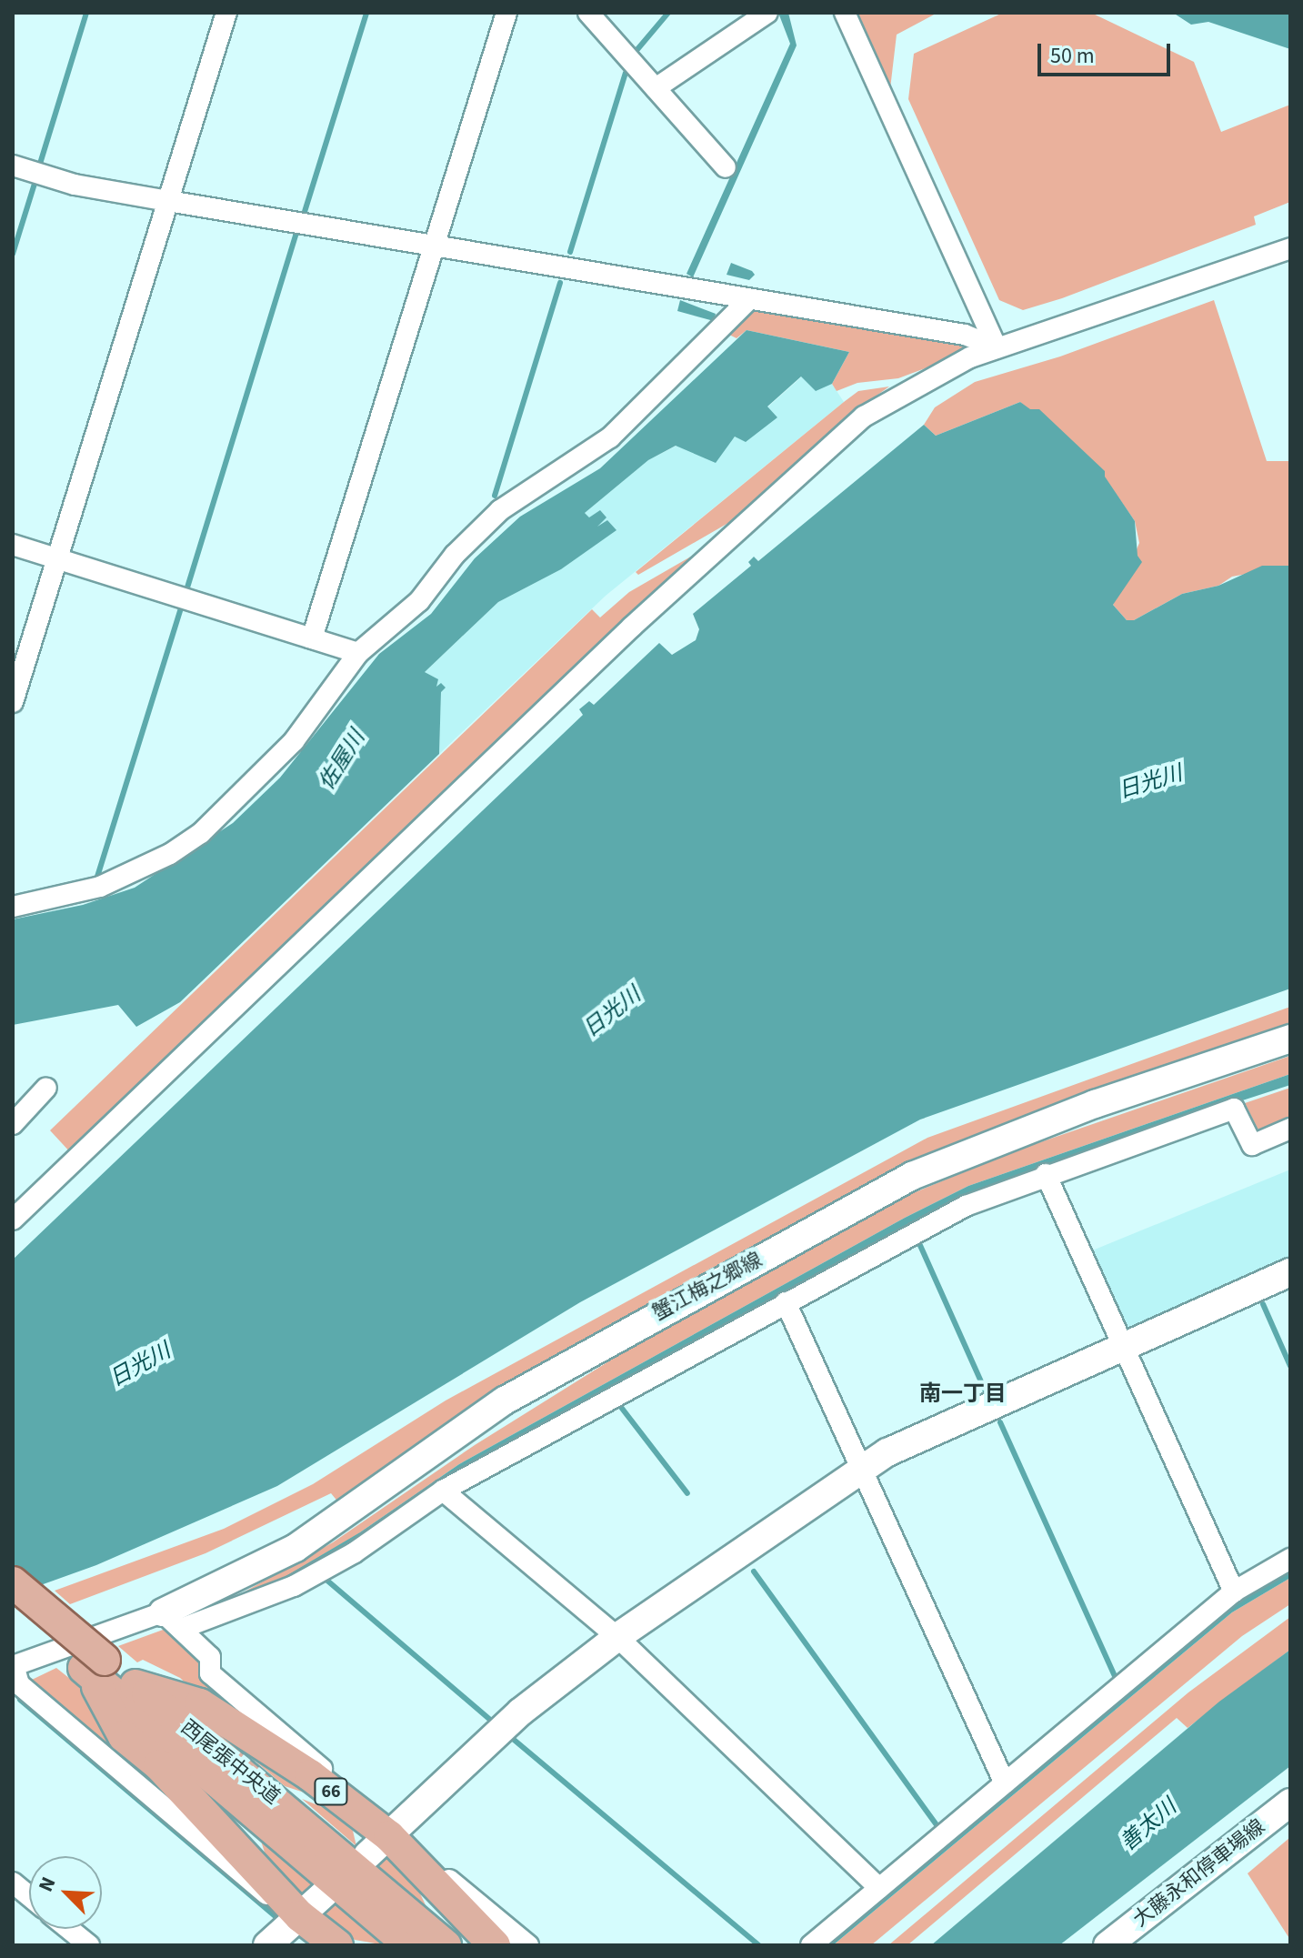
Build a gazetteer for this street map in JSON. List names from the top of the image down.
{
  "streets": {
    "main road": [
      "蟹江梅之郷線",
      "西尾張中央道",
      "66",
      "大藤永和停車場線"
    ]
  },
  "crossings": [
    ["西尾張中央道", "66"]
  ],
  "districts": ["南一丁目"],
  "water": ["佐屋川", "日光川", "善太川"],
  "scale_bar": "50 m",
  "north": "top left"
}
